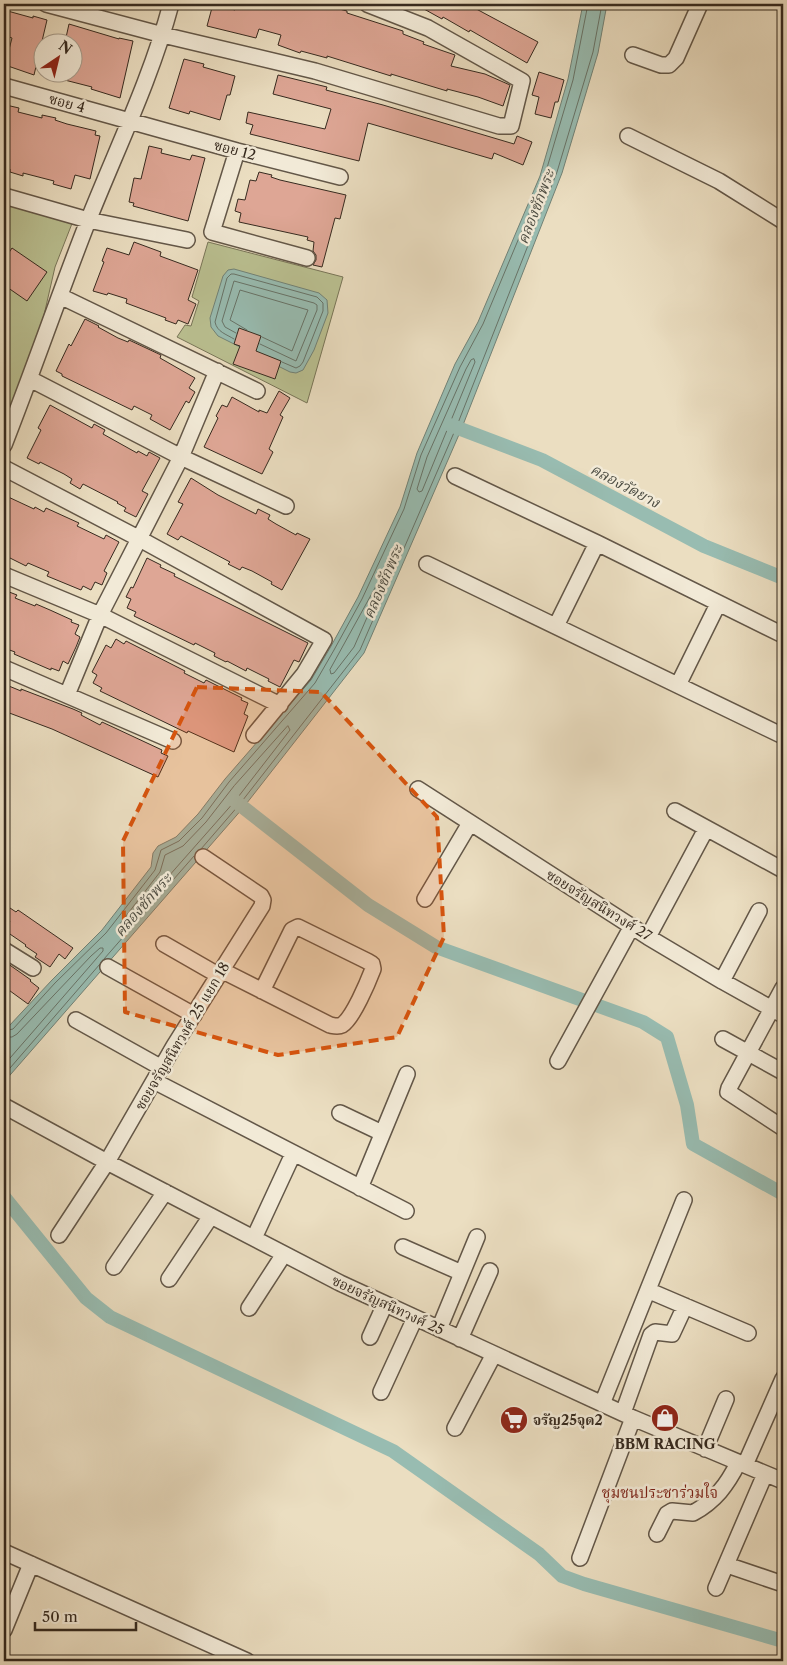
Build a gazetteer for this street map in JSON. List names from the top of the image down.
{
  "streets": {
    "street": [
      "ซอย 4",
      "ซอย 12",
      "ซอยจรัญสนิทวงศ์ 27",
      "ซอยจรัญสนิทวงศ์ 25 แยก 18",
      "ซอยจรัญสนิทวงศ์ 25"
    ]
  },
  "crossings": [
    ["ซอย 4", "ซอย 12"],
    ["ซอยจรัญสนิทวงศ์ 25 แยก 18", "ซอยจรัญสนิทวงศ์ 25"]
  ],
  "districts": ["ชุมชนประชาร่วมใจ"],
  "water": ["คลองชักพระ", "คลองวัดยาง"],
  "places": {
    "shop": ["BBM RACING"],
    "supermarket": ["จรัญ25จุด2"]
  },
  "scale_bar": "50 m",
  "north": "top right"
}
